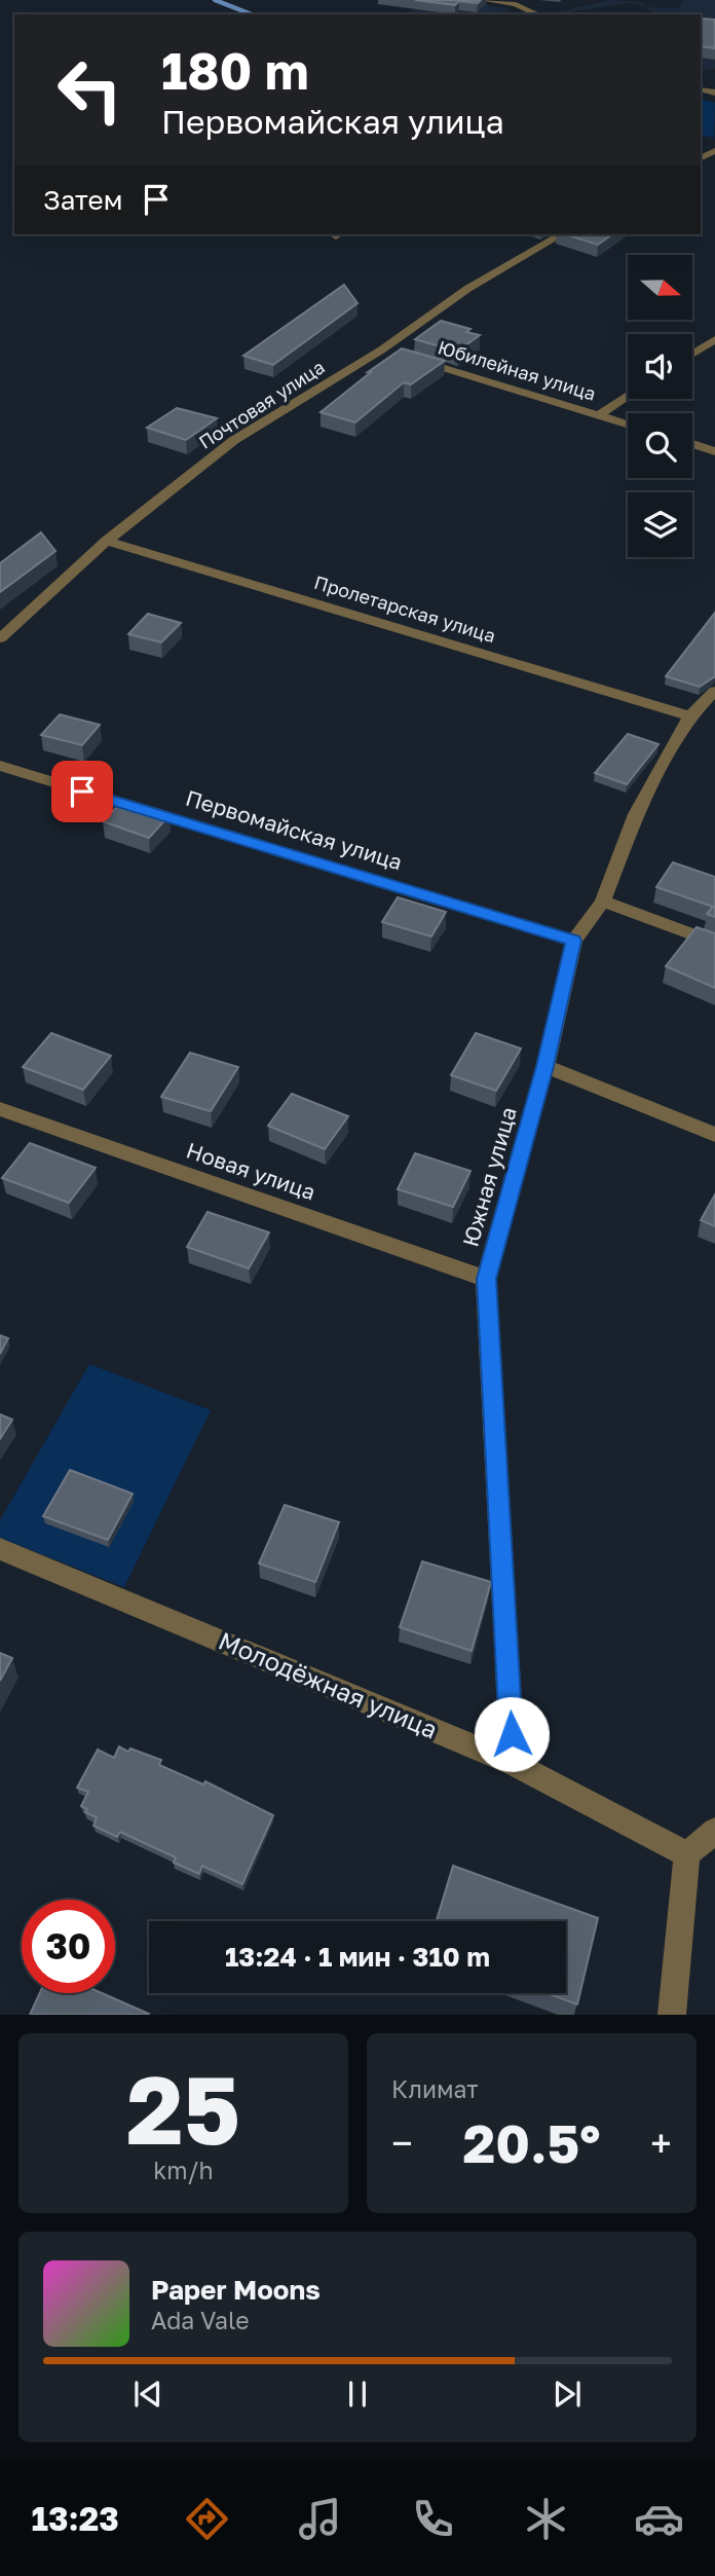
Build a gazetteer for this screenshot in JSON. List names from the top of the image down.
{
  "streets": {
    "street": [
      "Юбилейная улица",
      "Почтовая улица",
      "Пролетарская улица",
      "Первомайская улица",
      "Новая улица",
      "Южная улица",
      "Молодёжная улица"
    ]
  },
  "crossings": [
    ["Почтовая улица", "Пролетарская улица"],
    ["Пролетарская улица", "Южная улица"],
    ["Первомайская улица", "Южная улица"],
    ["Новая улица", "Южная улица"],
    ["Южная улица", "Молодёжная улица"]
  ],
  "north": "right",
  "page": {
    "turn": ["180 m", "Первомайская улица"],
    "then": "Затем",
    "limit": "30",
    "trip": "13:24 · 1 мин · 310 m",
    "tile": [
      ["25", "km/h"],
      "Климат"
    ],
    "heat": ["−", "20.5°", "+"],
    "song": ["Paper Moons", "Ada Vale"],
    "tabs": "13:23"
  }
}
